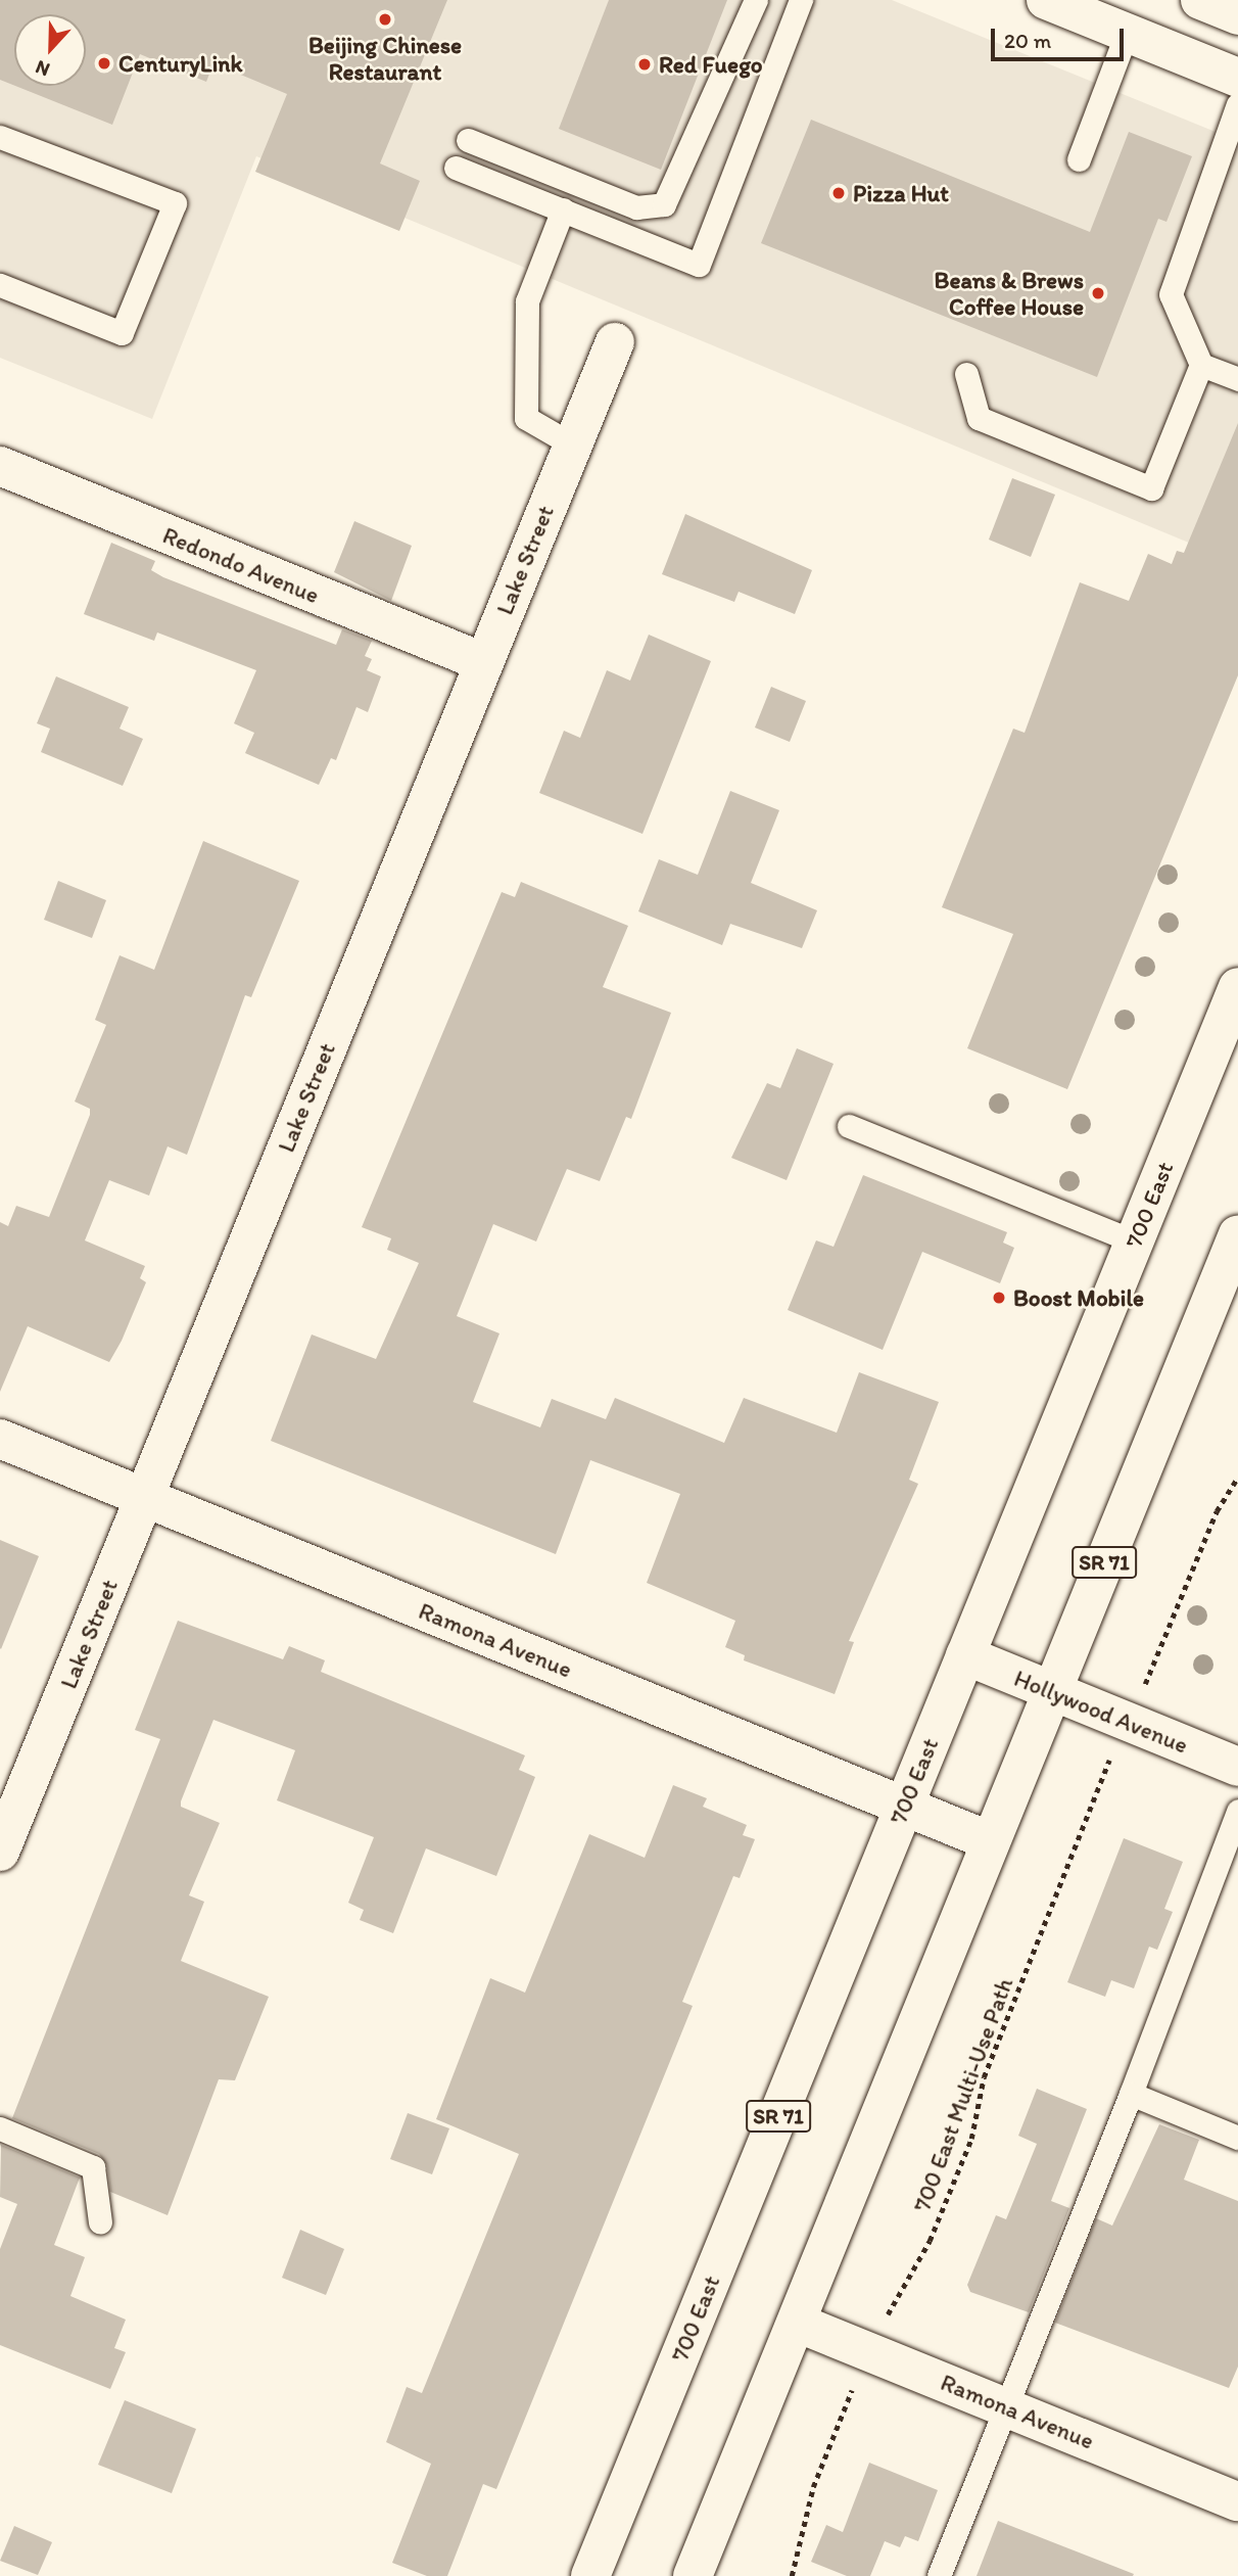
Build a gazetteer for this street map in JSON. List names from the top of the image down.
{
  "streets": {
    "street": [
      "Lake Street",
      "Redondo Avenue",
      "700 East",
      "SR 71",
      "Ramona Avenue",
      "Hollywood Avenue"
    ],
    "path": ["700 East Multi-Use Path"]
  },
  "crossings": [
    ["Lake Street", "Redondo Avenue"],
    ["Lake Street", "Ramona Avenue"],
    ["700 East", "Ramona Avenue"],
    ["700 East", "Hollywood Avenue"],
    ["SR 71", "Ramona Avenue"],
    ["SR 71", "Hollywood Avenue"]
  ],
  "places": [
    "Beijing Chinese Restaurant",
    "CenturyLink",
    "Red Fuego",
    "Pizza Hut",
    "Beans & Brews Coffee House",
    "Boost Mobile"
  ],
  "scale_bar": "20 m",
  "north": "bottom"
}
